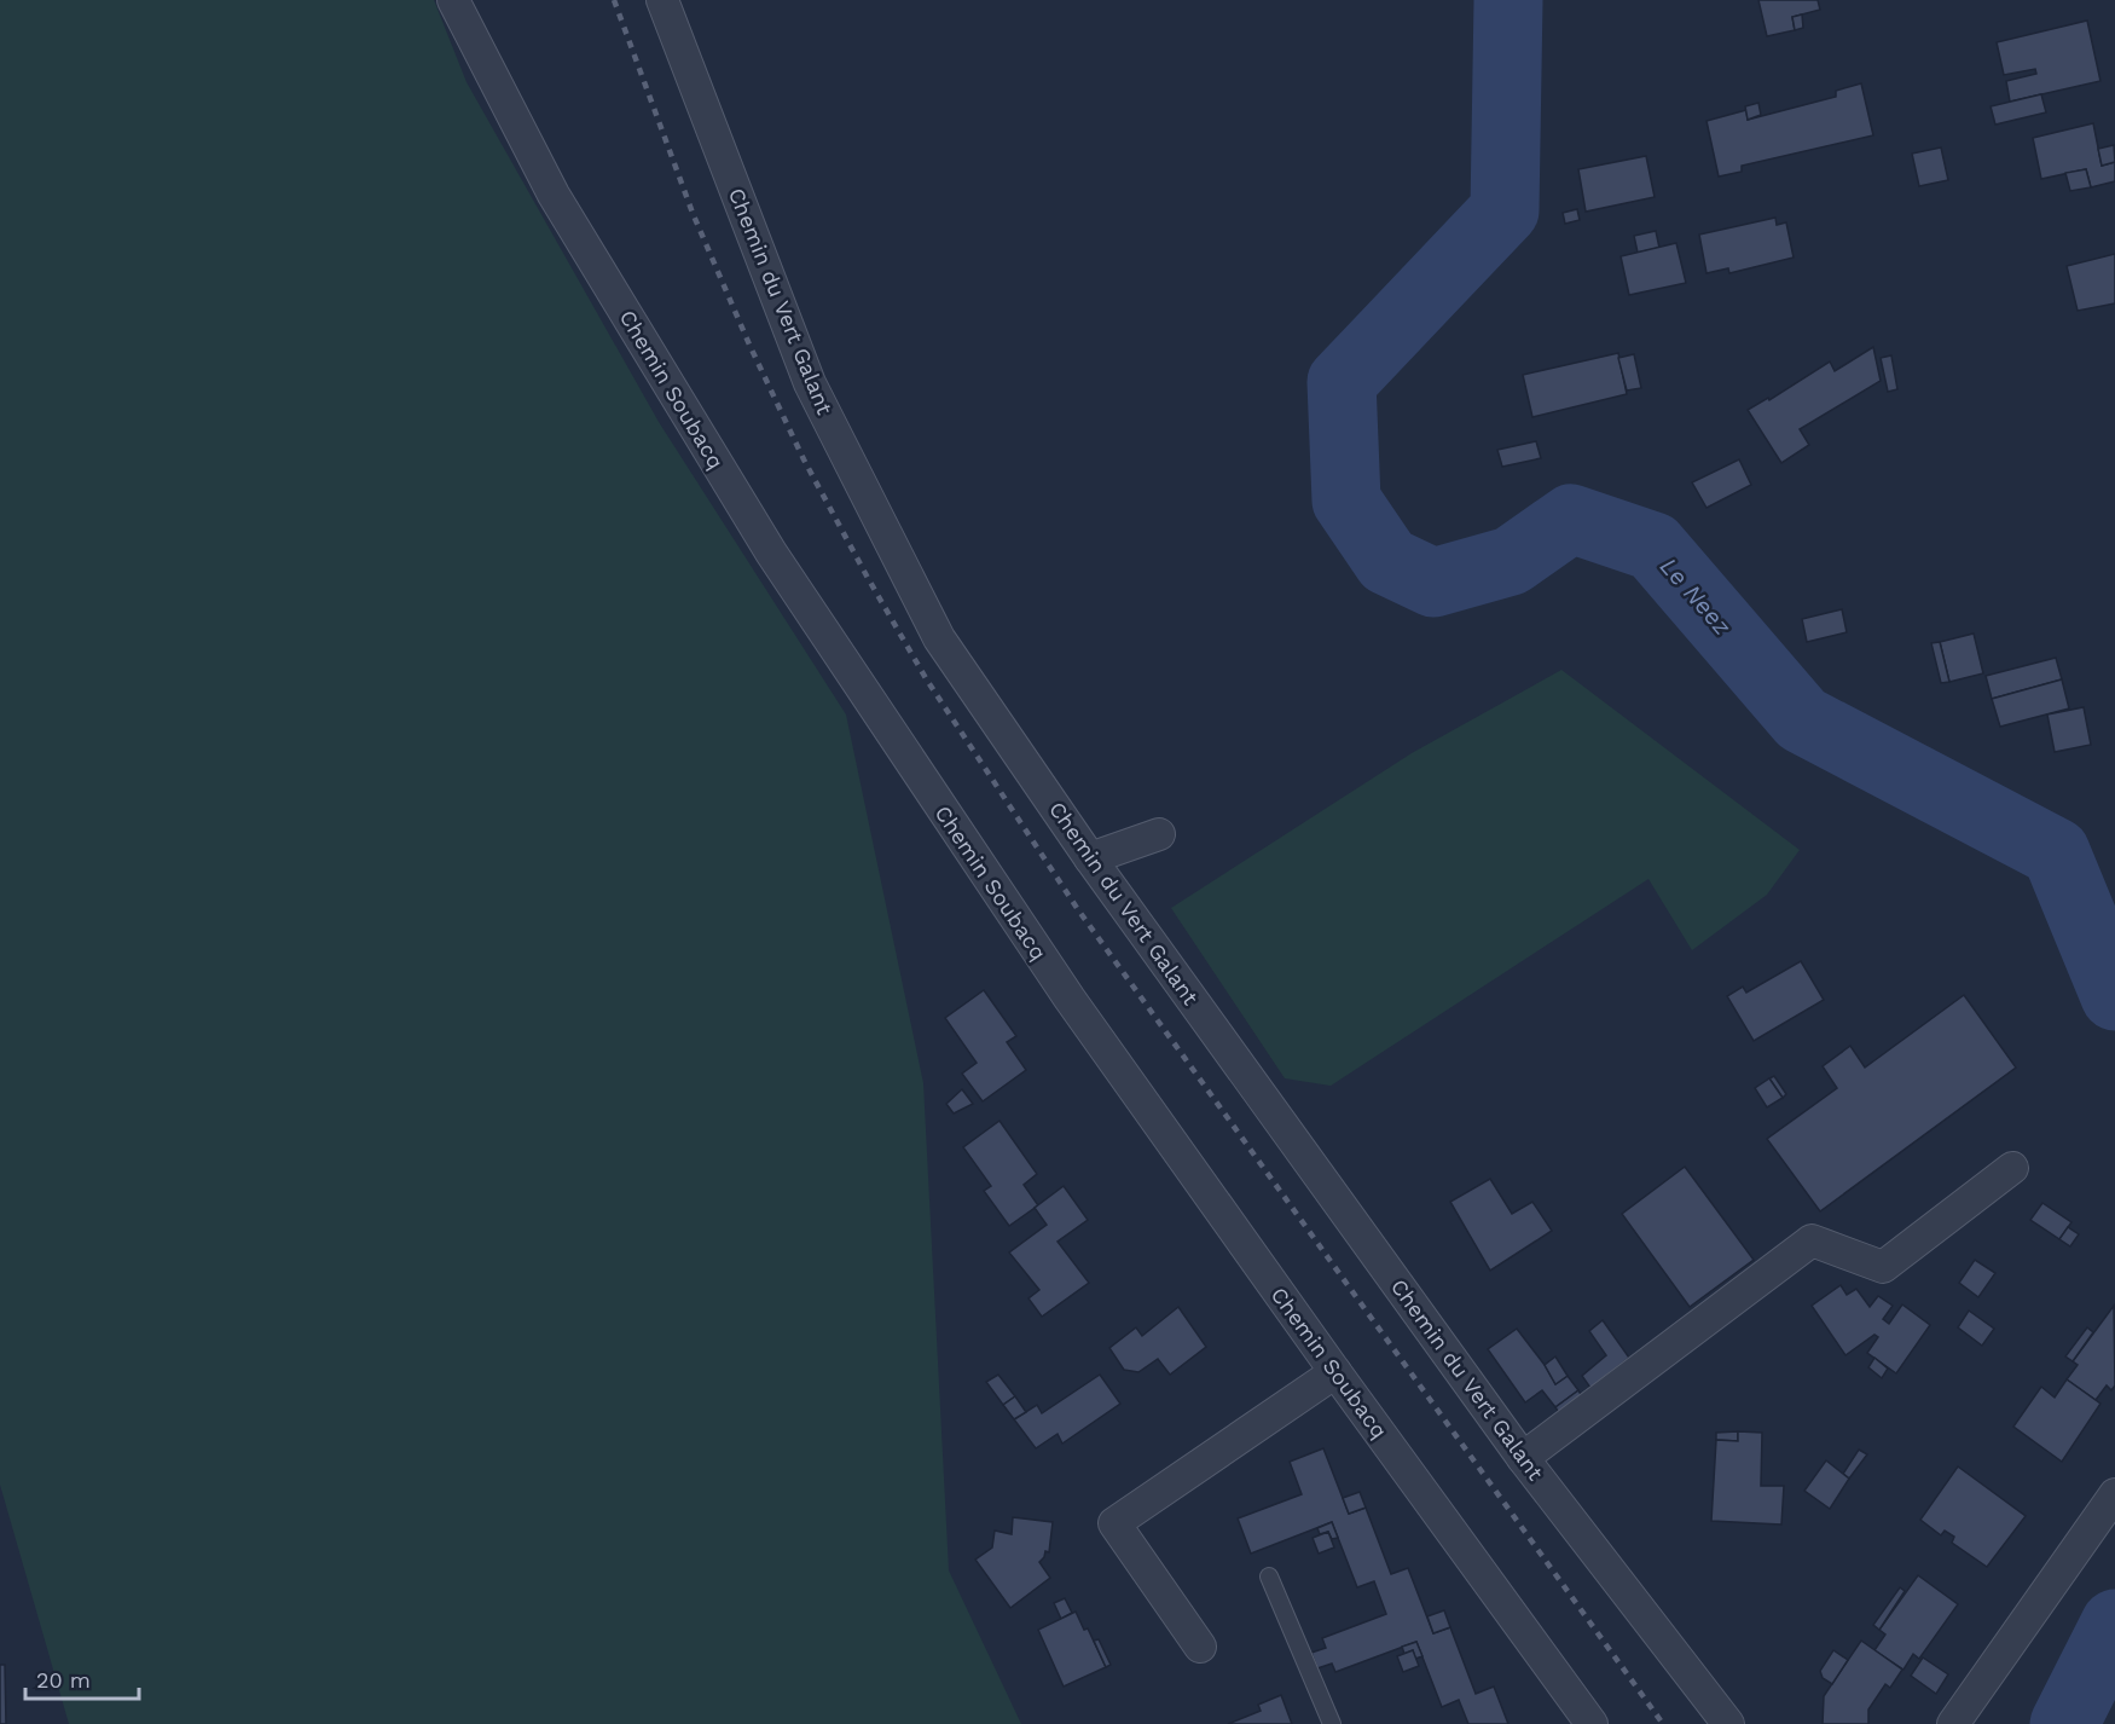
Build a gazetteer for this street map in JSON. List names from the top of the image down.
{
  "streets": {
    "street": ["Chemin du Vert Galant", "Chemin Soubacq"]
  },
  "water": ["Le Neez"],
  "scale_bar": "20 m"
}
